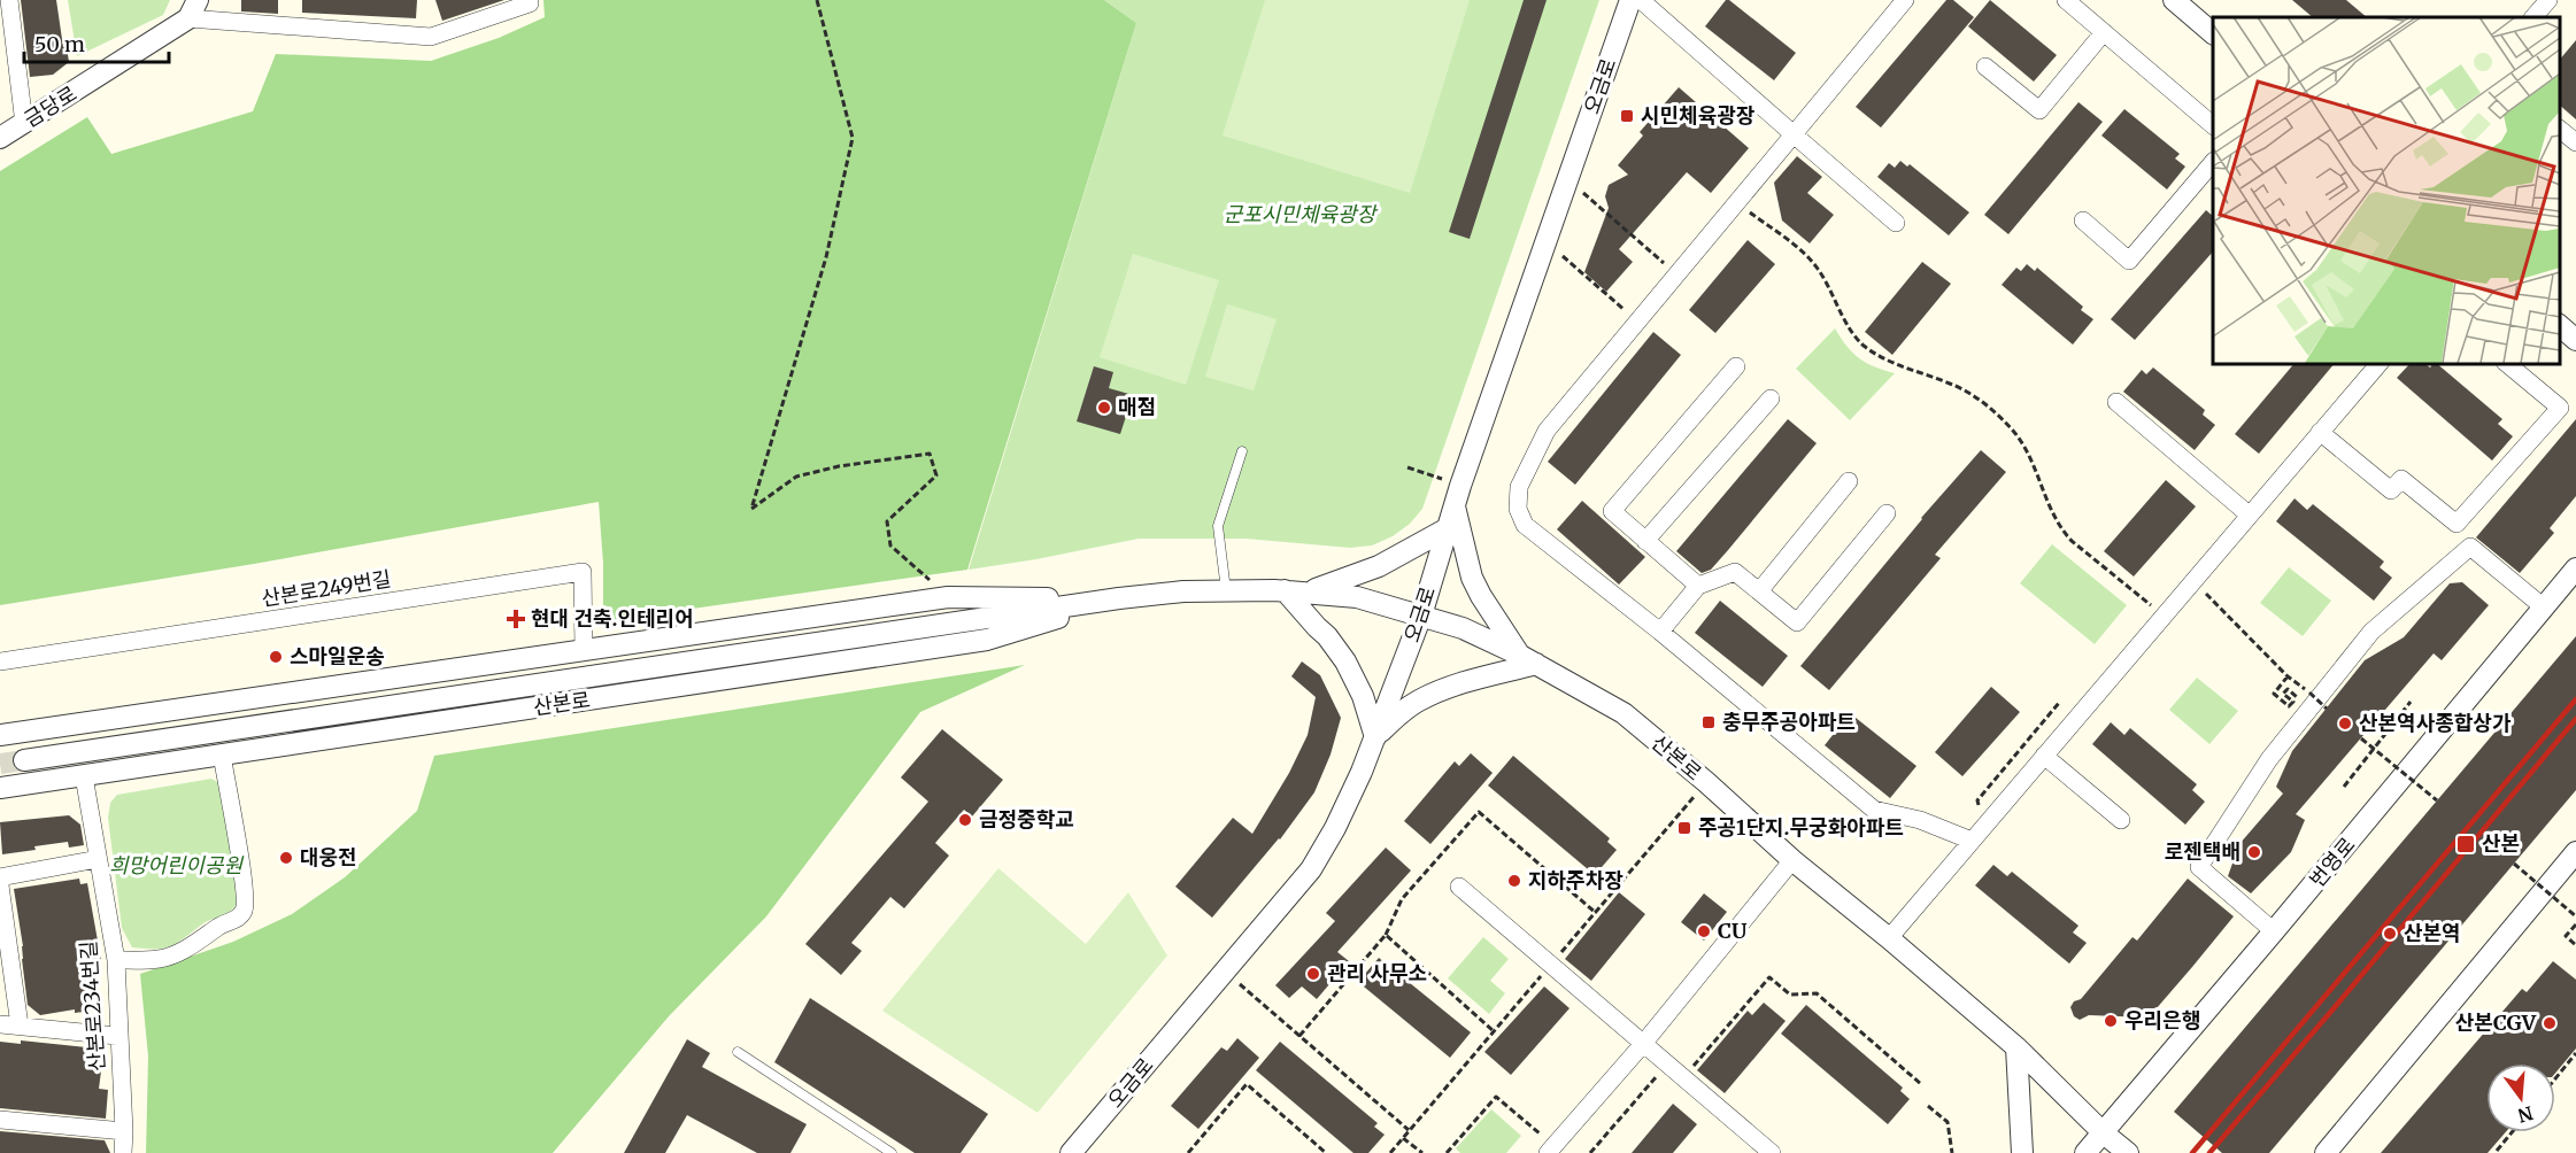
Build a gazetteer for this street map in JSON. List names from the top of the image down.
{
  "streets": {
    "street": [
      "오금로",
      "금당로",
      "산본로249번길",
      "산본로",
      "번영로",
      "산본로234번길"
    ]
  },
  "crossings": [
    ["오금로", "산본로"],
    ["산본로249번길", "산본로"],
    ["산본로", "번영로"],
    ["산본로", "산본로234번길"]
  ],
  "parks": ["군포시민체육광장", "희망어린이공원"],
  "places": {
    "transit": [
      "시민체육광장",
      "충무주공아파트",
      "주공1단지.무궁화아파트",
      "산본"
    ],
    "other": [
      "매점",
      "스마일운송",
      "산본역사종합상가",
      "금정중학교",
      "로젠택배",
      "대웅전",
      "지하주차장",
      "CU",
      "산본역",
      "관리 사무소",
      "우리은행",
      "산본CGV"
    ],
    "health": ["현대 건축.인테리어"]
  },
  "scale_bar": "50 m",
  "north": "bottom"
}
